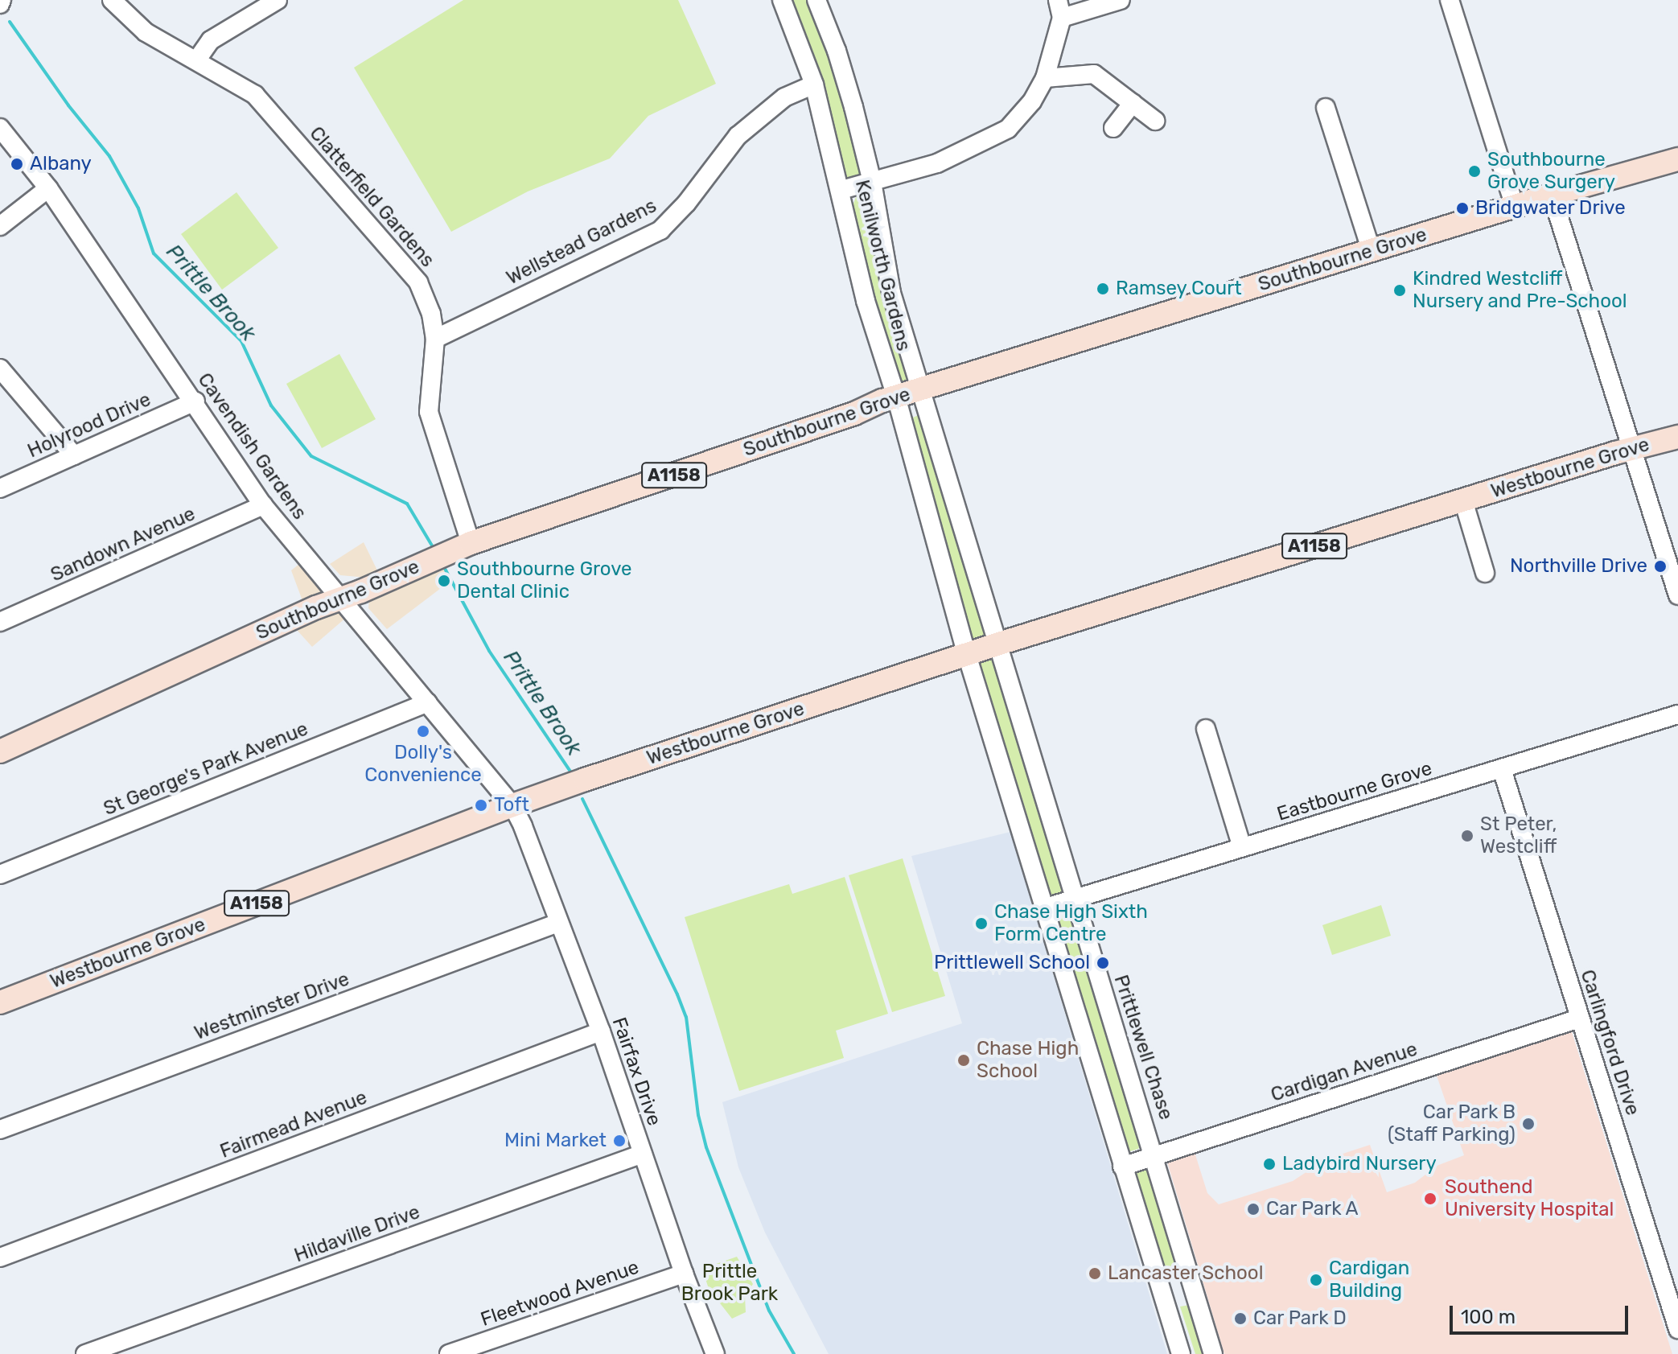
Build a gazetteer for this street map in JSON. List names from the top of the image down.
{
  "streets": {
    "main road": ["Southbourne Grove", "Westbourne Grove", "A1158"],
    "street": [
      "Clatterfield Gardens",
      "Wellstead Gardens",
      "Kenilworth Gardens",
      "Holyrood Drive",
      "Cavendish Gardens",
      "Sandown Avenue",
      "St George's Park Avenue",
      "Eastbourne Grove",
      "Westminster Drive",
      "Carlingford Drive",
      "Prittlewell Chase",
      "Fairfax Drive",
      "Cardigan Avenue",
      "Fairmead Avenue",
      "Hildaville Drive",
      "Fleetwood Avenue"
    ]
  },
  "crossings": [
    ["Clatterfield Gardens", "Wellstead Gardens"],
    ["Clatterfield Gardens", "Southbourne Grove"],
    ["Wellstead Gardens", "Kenilworth Gardens"],
    ["Southbourne Grove", "Kenilworth Gardens"],
    ["Southbourne Grove", "Cavendish Gardens"],
    ["Kenilworth Gardens", "Westbourne Grove"],
    ["Kenilworth Gardens", "Prittlewell Chase"],
    ["Holyrood Drive", "Cavendish Gardens"],
    ["Cavendish Gardens", "Westbourne Grove"],
    ["Cavendish Gardens", "Sandown Avenue"],
    ["Cavendish Gardens", "St George's Park Avenue"],
    ["Cavendish Gardens", "Fairfax Drive"],
    ["Westbourne Grove", "Prittlewell Chase"],
    ["Westbourne Grove", "Fairfax Drive"],
    ["Eastbourne Grove", "Carlingford Drive"],
    ["Eastbourne Grove", "Prittlewell Chase"],
    ["Westminster Drive", "Fairfax Drive"],
    ["Carlingford Drive", "Cardigan Avenue"],
    ["Prittlewell Chase", "Cardigan Avenue"],
    ["Fairfax Drive", "Fairmead Avenue"],
    ["Fairfax Drive", "Hildaville Drive"],
    ["Fairfax Drive", "Fleetwood Avenue"]
  ],
  "water": ["Prittle Brook"],
  "parks": ["Prittle Brook Park"],
  "places": [
    "Albany",
    "Southbourne Grove Surgery",
    "Bridgwater Drive",
    "Ramsey Court",
    "Kindred Westcliff Nursery and Pre-School",
    "Northville Drive",
    "Southbourne Grove Dental Clinic",
    "Dolly's Convenience",
    "Toft",
    "St Peter, Westcliff",
    "Chase High Sixth Form Centre",
    "Prittlewell School",
    "Chase High School",
    "Car Park B (Staff Parking)",
    "Mini Market",
    "Ladybird Nursery",
    "Southend University Hospital",
    "Car Park A",
    "Lancaster School",
    "Cardigan Building",
    "Car Park D"
  ],
  "scale_bar": "100 m"
}
